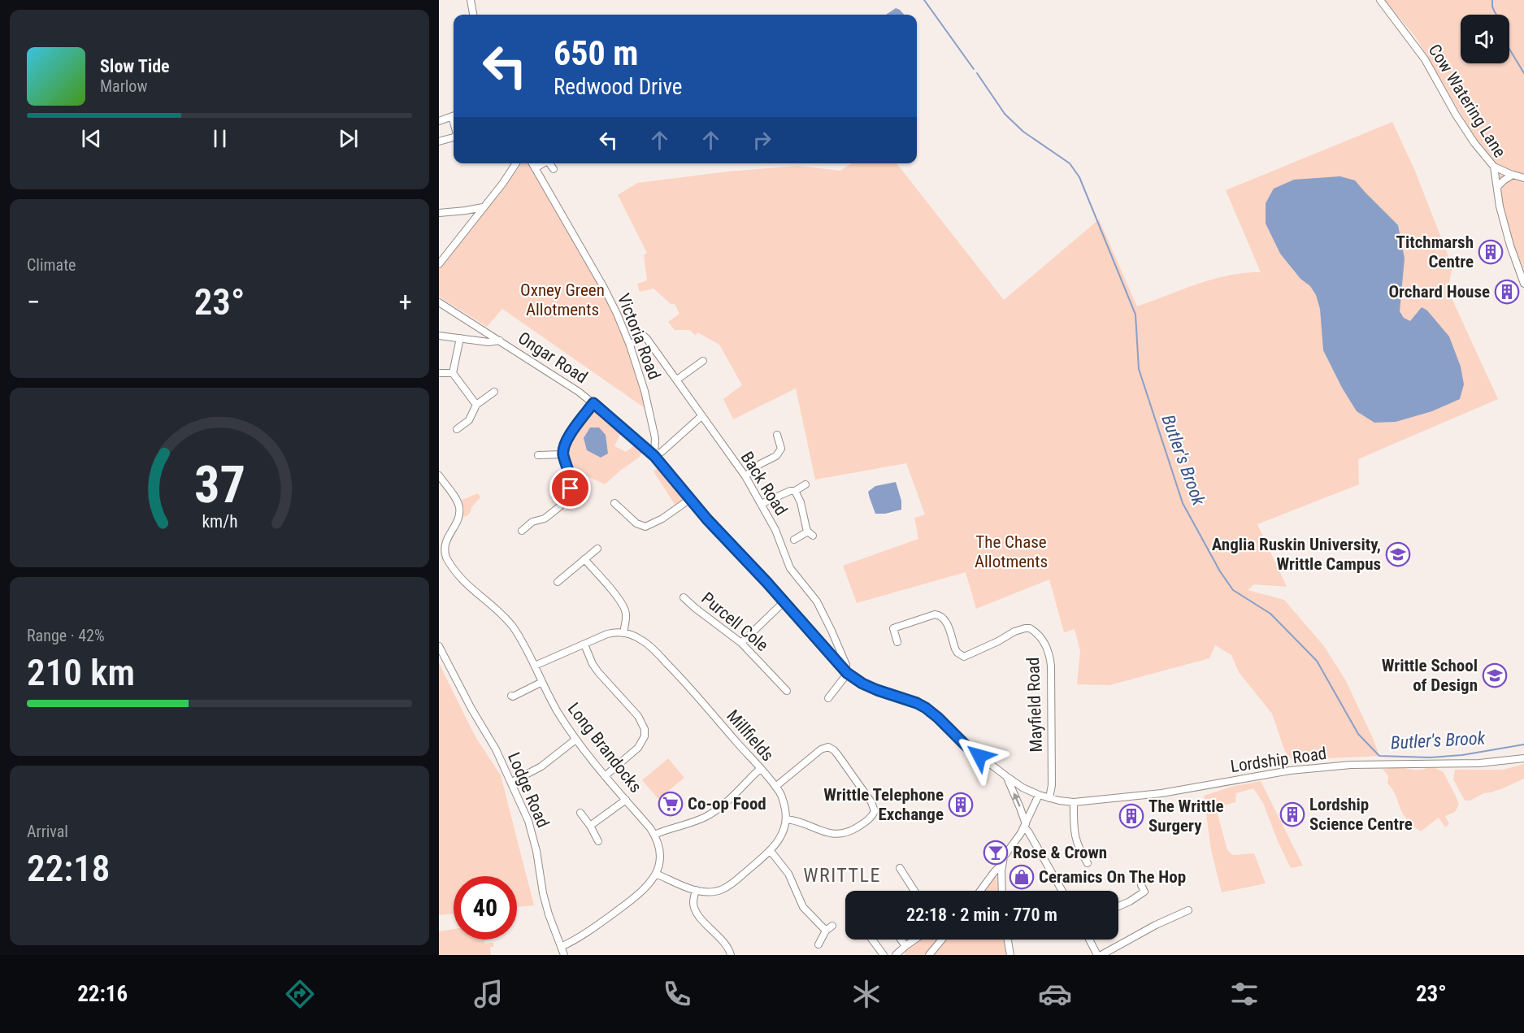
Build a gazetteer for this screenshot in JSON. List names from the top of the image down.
{
  "streets": {
    "street": [
      "Cow Watering Lane",
      "Victoria Road",
      "Ongar Road",
      "Back Road",
      "Purcell Cole",
      "Mayfield Road",
      "Millfields",
      "Long Brandocks",
      "Lordship Road",
      "Lodge Road"
    ]
  },
  "crossings": [
    ["Victoria Road", "Ongar Road"],
    ["Victoria Road", "Back Road"],
    ["Ongar Road", "Back Road"],
    ["Ongar Road", "Lordship Road"],
    ["Mayfield Road", "Lordship Road"]
  ],
  "districts": ["WRITTLE"],
  "water": ["Butler's Brook"],
  "parks": ["Oxney Green Allotments", "The Chase Allotments"],
  "places": {
    "building": [
      "Titchmarsh Centre",
      "Orchard House",
      "Writtle Telephone Exchange",
      "Lordship Science Centre",
      "The Writtle Surgery"
    ],
    "school or university": ["Anglia Ruskin University, Writtle Campus", "Writtle School of Design"],
    "supermarket": ["Co-op Food"],
    "bar": ["Rose & Crown"],
    "shop": ["Ceramics On The Hop"]
  },
  "page": {
    "turn": ["650 m", "Redwood Drive"],
    "song": ["Slow Tide", "Marlow"],
    "tile": [
      "Climate",
      ["Range · 42%", "210 km"],
      ["Arrival", "22:18"]
    ],
    "heat": ["−", "23°", "+"],
    "limit": "40",
    "trip": "22:18 · 2 min · 770 m",
    "tabs": ["22:16", "23°"],
    "gauge": ["37", "km/h"]
  }
}
